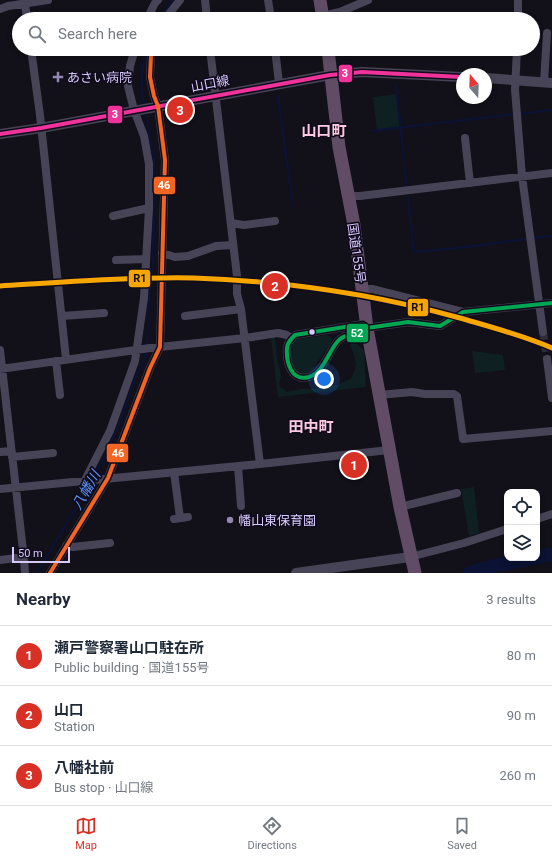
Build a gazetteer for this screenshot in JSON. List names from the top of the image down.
{
  "streets": {
    "highway": ["国道155号"],
    "street": ["山口線"]
  },
  "crossings": [
    ["山口線", "国道155号"]
  ],
  "districts": ["山口町", "田中町"],
  "water": ["八幡川"],
  "places": {
    "health": ["あさい病院"],
    "other": ["幡山東保育園"]
  },
  "lines": [
    "transit line 46",
    "transit line 3",
    "transit line R1",
    "transit line 52"
  ],
  "scale_bar": "50 m",
  "north": "top",
  "page": {
    "search": "Search here",
    "pins": ["3", "2", "1"],
    "scale": "50 m",
    "heading": ["Nearby", "3 results"],
    "list": [
      {
        "mark": "1",
        "name": "瀬戸警察署山口駐在所",
        "note": "Public building · 国道155号",
        "value": "80 m"
      },
      {
        "mark": "2",
        "name": "山口",
        "note": "Station",
        "value": "90 m"
      },
      {
        "mark": "3",
        "name": "八幡社前",
        "note": "Bus stop · 山口線",
        "value": "260 m"
      }
    ],
    "nav": ["Map", "Directions", "Saved"]
  }
}
